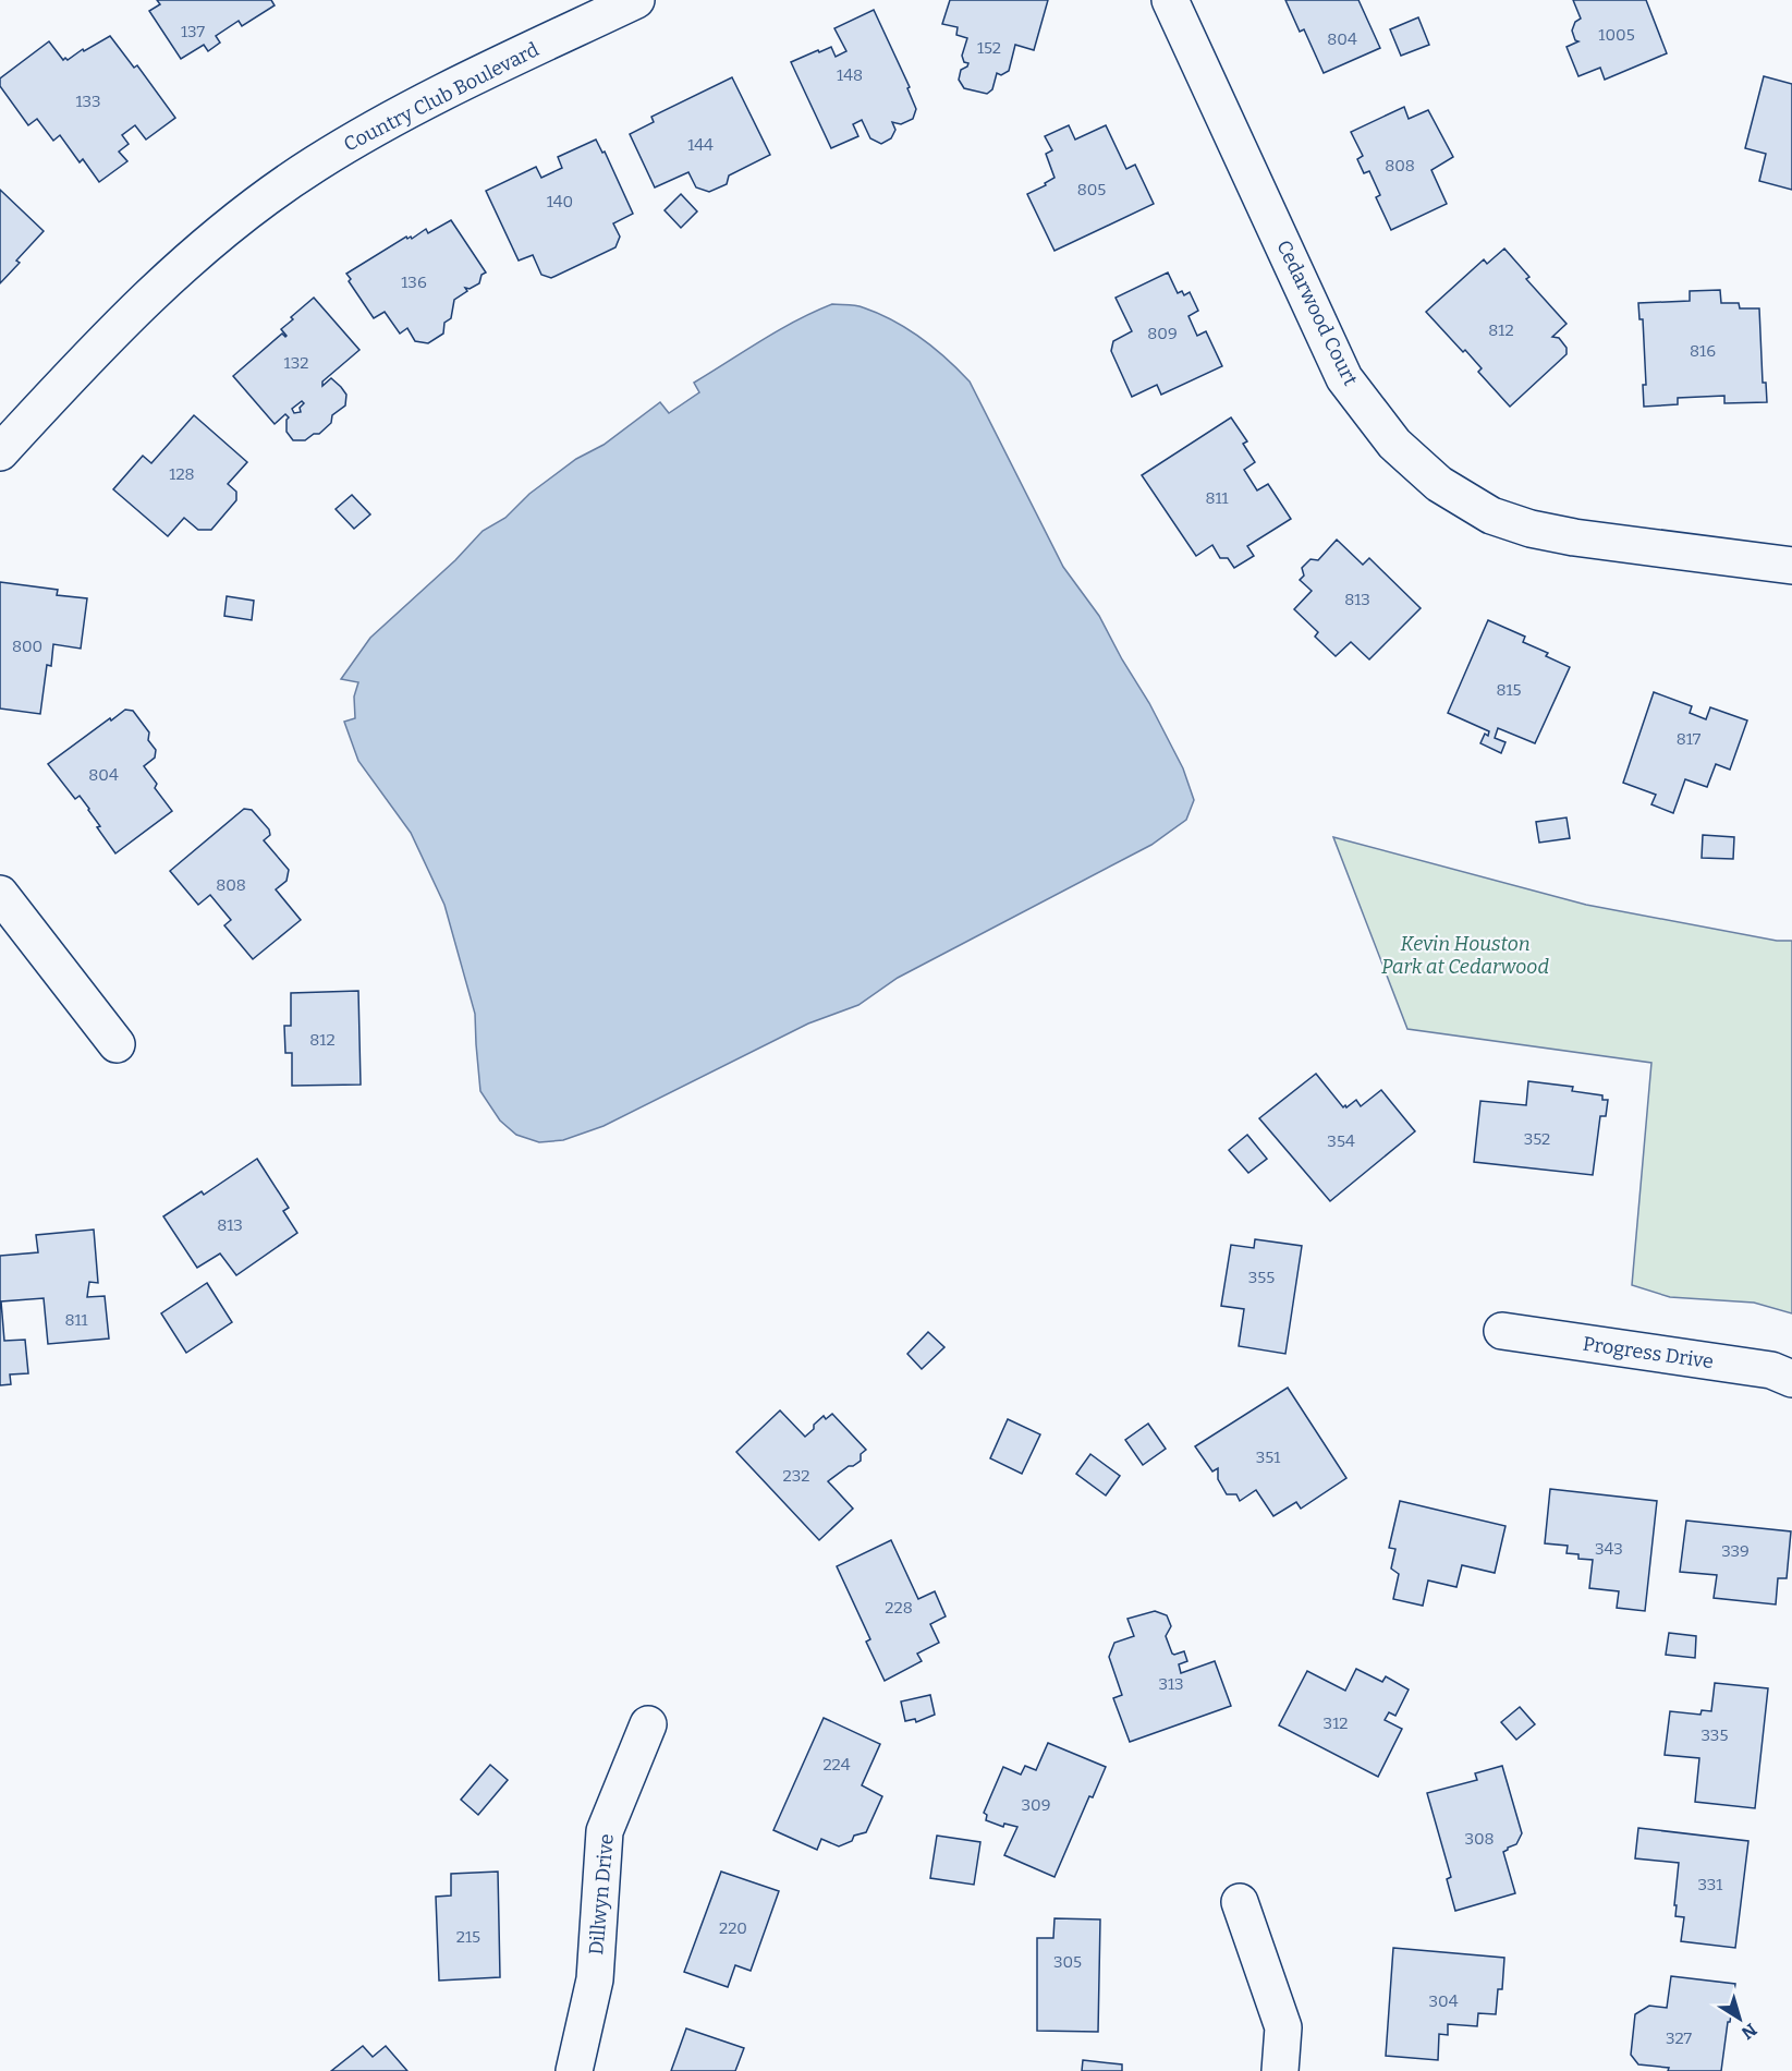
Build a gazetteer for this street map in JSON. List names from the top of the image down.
{
  "streets": {
    "street": [
      "Country Club Boulevard",
      "Cedarwood Court",
      "Progress Drive",
      "Dillwyn Drive"
    ]
  },
  "parks": ["Kevin Houston Park at Cedarwood"],
  "house_numbers": [
    "137",
    "1005",
    "804",
    "152",
    "148",
    "133",
    "144",
    "808",
    "805",
    "140",
    "136",
    "812",
    "809",
    "816",
    "132",
    "128",
    "811",
    "813",
    "800",
    "815",
    "817",
    "804",
    "808",
    "812",
    "352",
    "354",
    "813",
    "355",
    "811",
    "351",
    "232",
    "343",
    "339",
    "228",
    "313",
    "312",
    "335",
    "224",
    "309",
    "308",
    "331",
    "220",
    "215",
    "305",
    "304",
    "327"
  ],
  "north": "bottom right"
}
